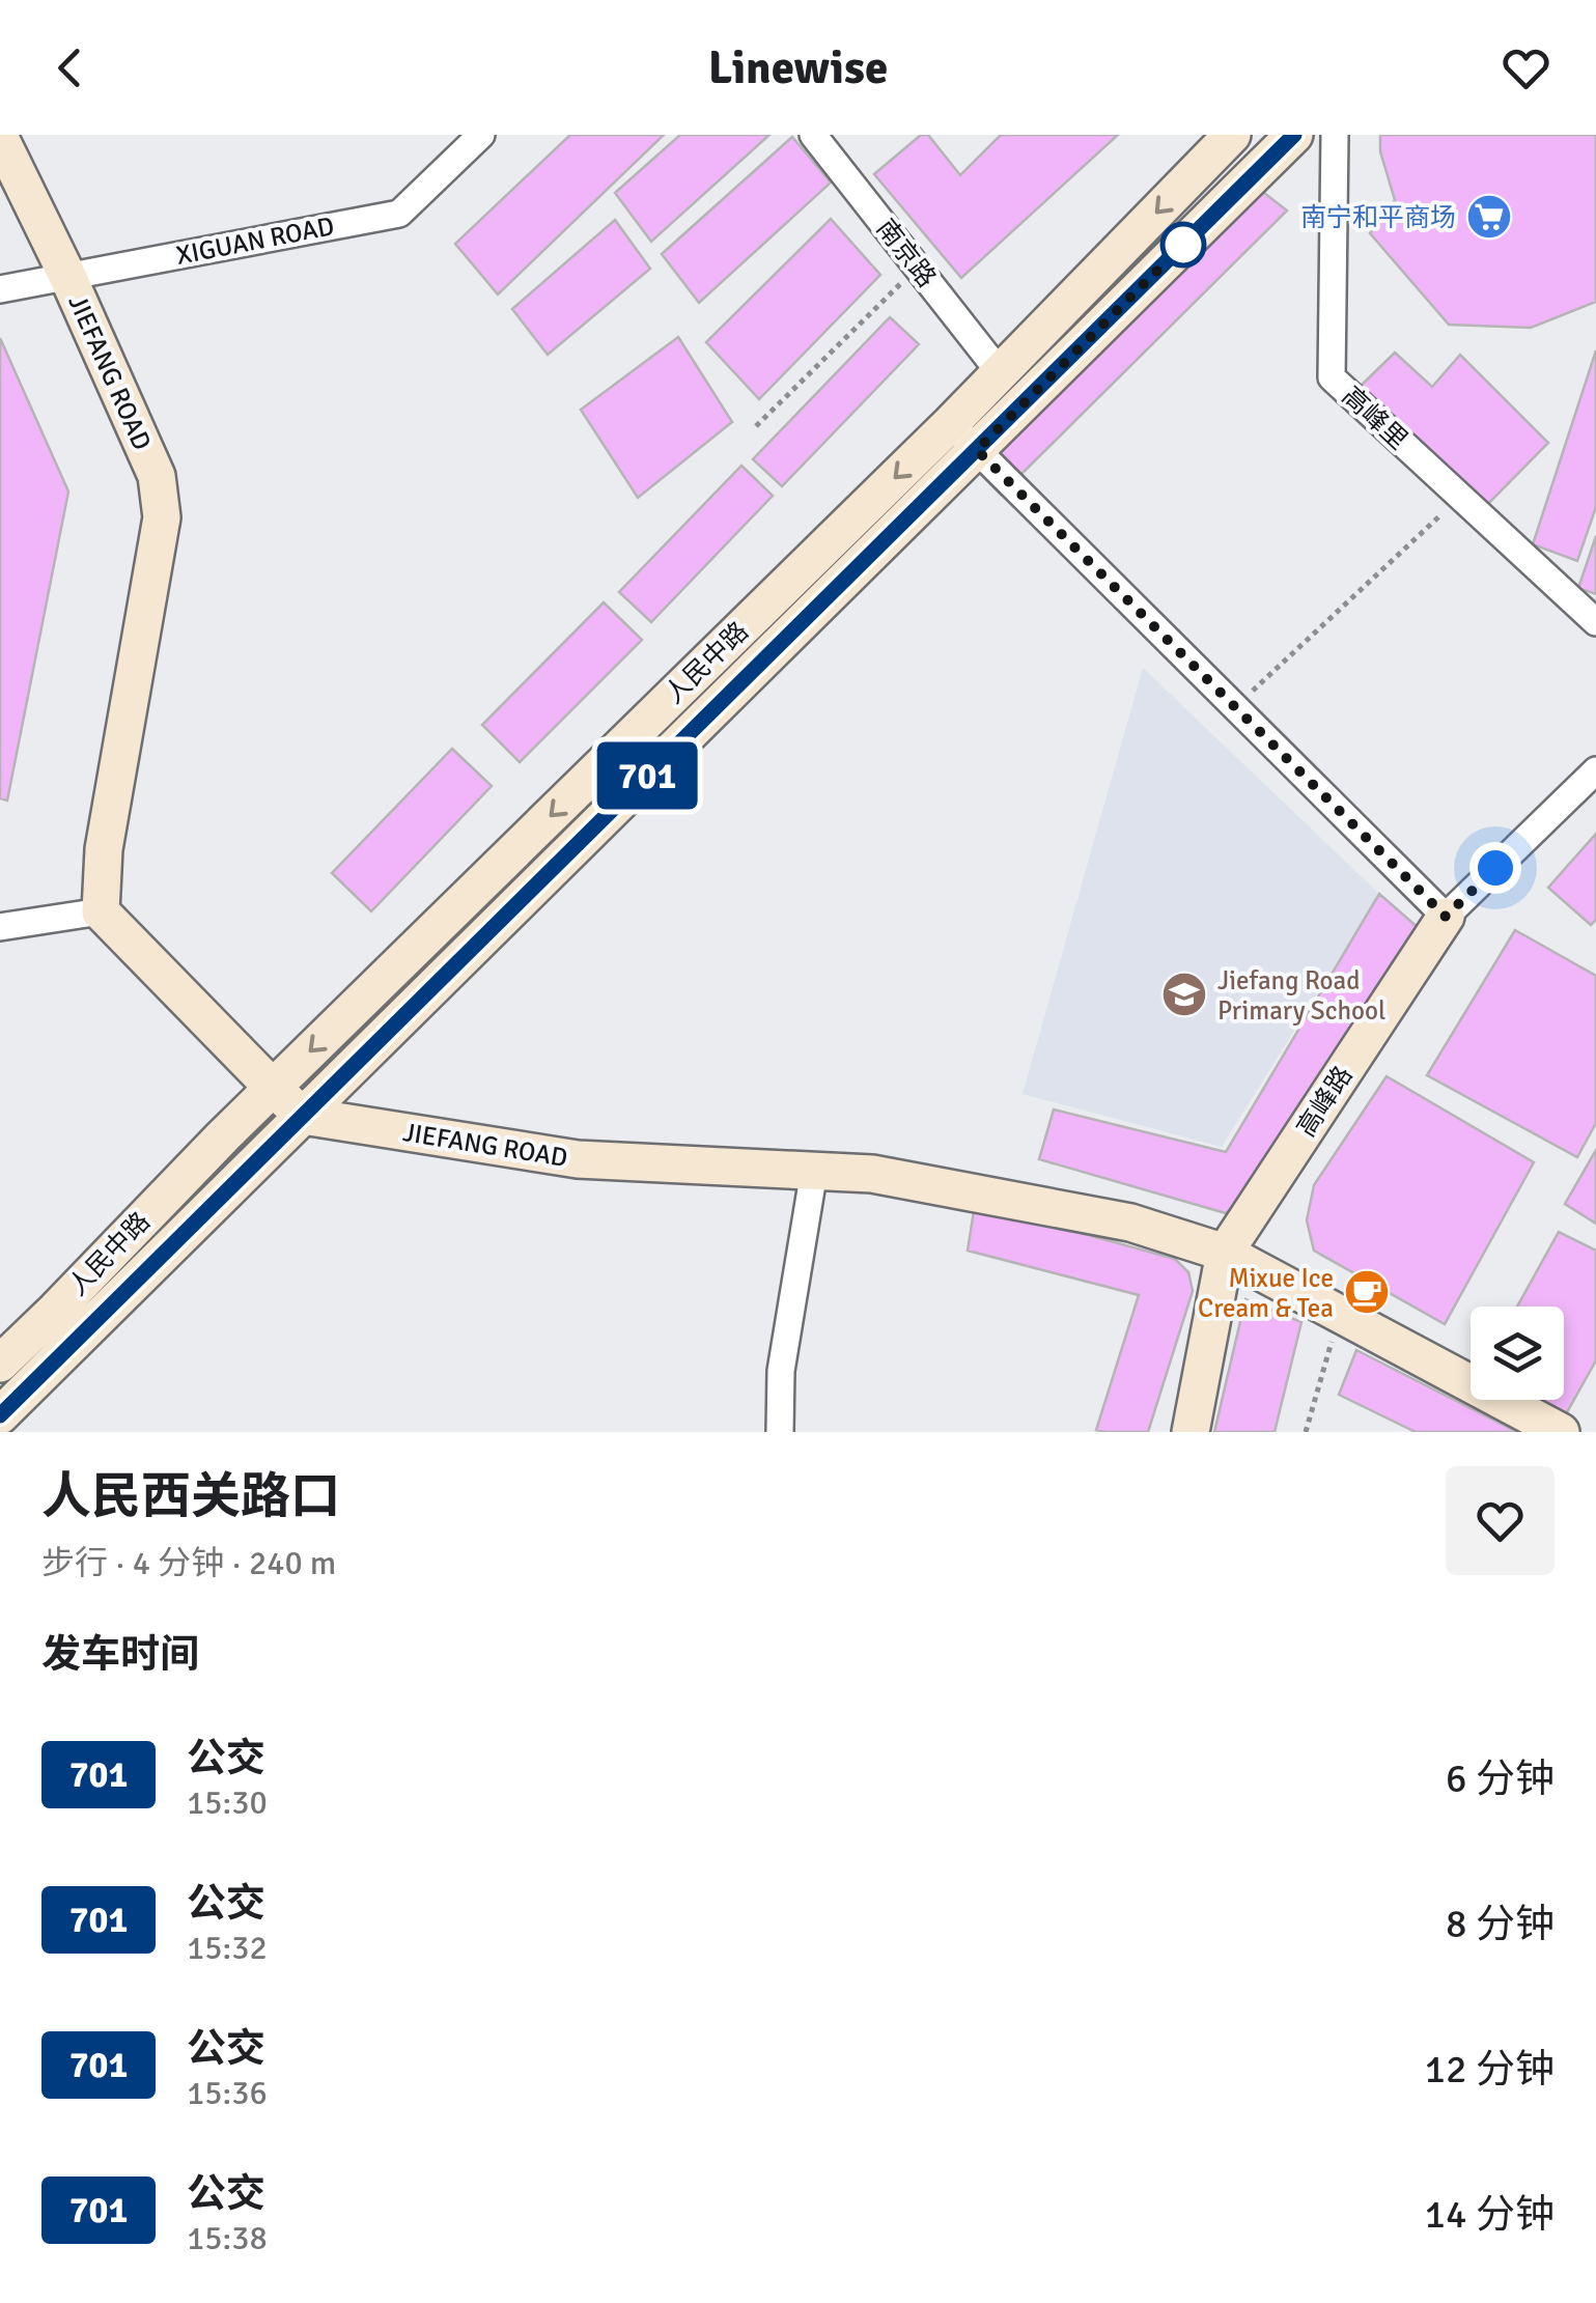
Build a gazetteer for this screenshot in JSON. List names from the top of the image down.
{
  "streets": {
    "main road": ["JIEFANG ROAD", "人民中路", "高峰路"],
    "street": ["XIGUAN ROAD", "南京路", "高峰里"]
  },
  "crossings": [
    ["XIGUAN ROAD", "JIEFANG ROAD"],
    ["南京路", "人民中路"],
    ["JIEFANG ROAD", "人民中路"],
    ["JIEFANG ROAD", "高峰路"]
  ],
  "places": {
    "supermarket": ["南宁和平商场"],
    "school or university": ["Jiefang Road Primary School"],
    "cafe": ["Mixue Ice Cream & Tea"]
  },
  "lines": ["bus line 701"],
  "page": {
    "header": "Linewise",
    "on_map": "701",
    "heading": [
      ["人民西关路口", "步行 · 4 分钟 · 240 m"],
      "发车时间"
    ],
    "list": [
      {
        "mark": "701",
        "name": "公交",
        "note": "15:30",
        "value": "6 分钟"
      },
      {
        "mark": "701",
        "name": "公交",
        "note": "15:32",
        "value": "8 分钟"
      },
      {
        "mark": "701",
        "name": "公交",
        "note": "15:36",
        "value": "12 分钟"
      },
      {
        "mark": "701",
        "name": "公交",
        "note": "15:38",
        "value": "14 分钟"
      }
    ]
  }
}
